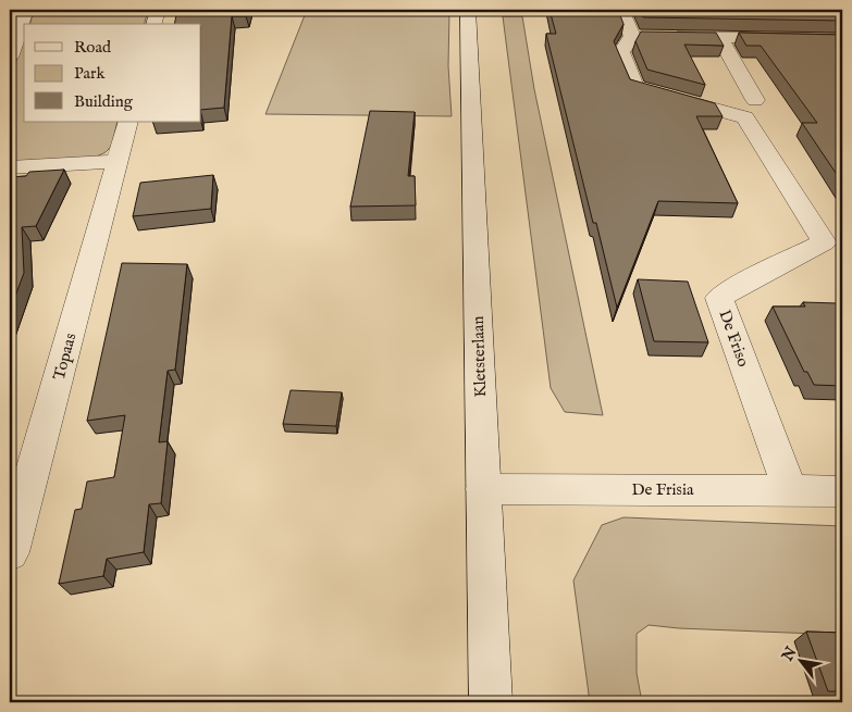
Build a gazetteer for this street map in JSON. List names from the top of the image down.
{
  "streets": {
    "street": [
      "De Friso",
      "Topaas",
      "Kletsterlaan",
      "De Frisia"
    ]
  },
  "crossings": [
    ["De Friso", "De Frisia"],
    ["Kletsterlaan", "De Frisia"]
  ],
  "legend": ["Road", "Park", "Building"],
  "north": "top left"
}
